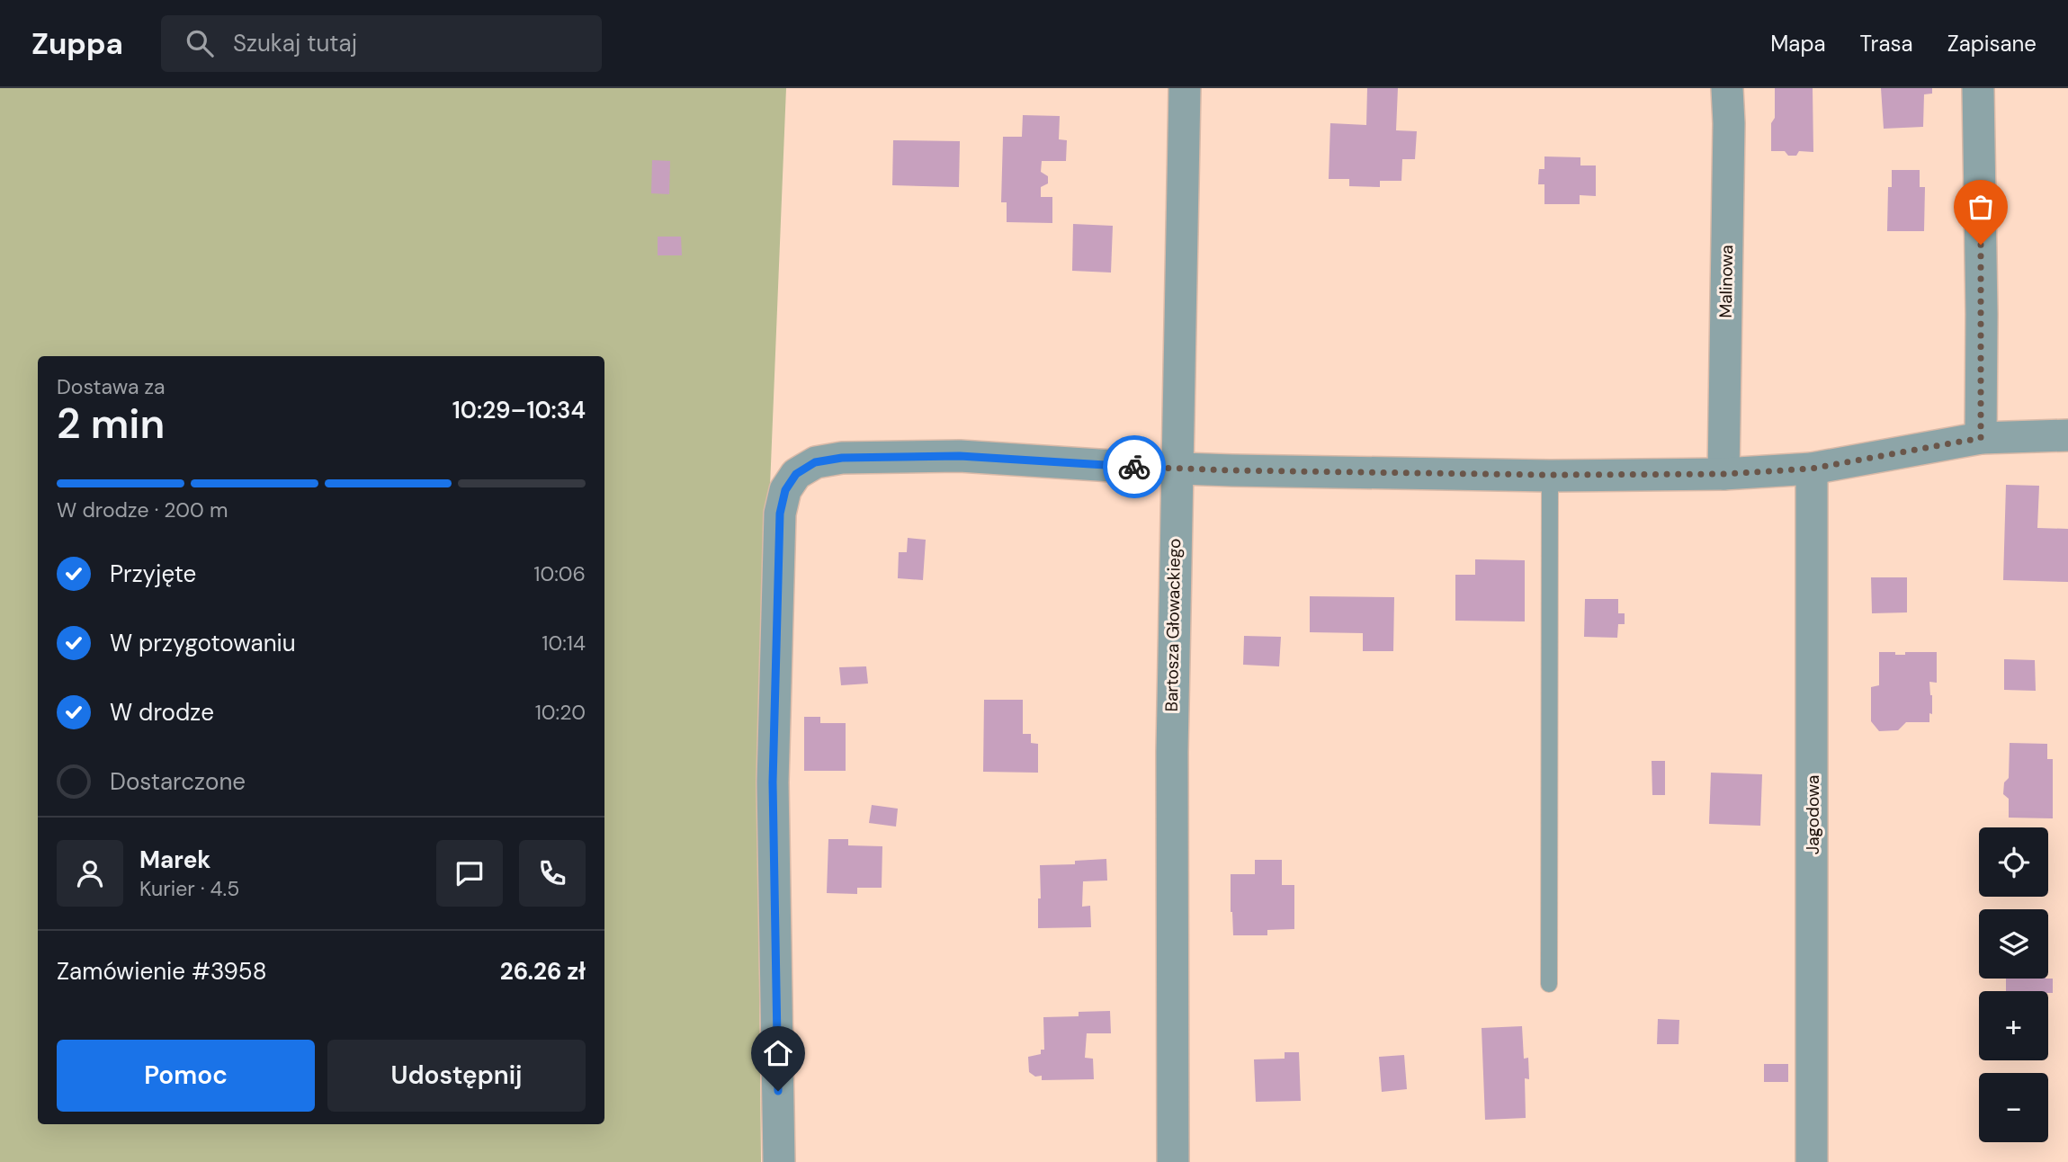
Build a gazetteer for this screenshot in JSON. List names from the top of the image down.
{
  "streets": {
    "street": ["Malinowa", "Bartosza Głowackiego", "Jagodowa"]
  },
  "page": {
    "header": "Zuppa",
    "search": "Szukaj tutaj",
    "nav": ["Mapa", "Trasa", "Zapisane"],
    "heading": ["2 min", "Dostawa za", "10:29–10:34"],
    "panel": [
      "Marek",
      "Kurier · 4.5",
      "Zamówienie #3958",
      "26.26 zł"
    ],
    "bar": "W drodze · 200 m",
    "list": [
      ["Przyjęte", "10:06"],
      ["W przygotowaniu", "10:14"],
      ["W drodze", "10:20"],
      "Dostarczone"
    ],
    "map_buttons": ["+", "−"],
    "buttons": ["Pomoc", "Udostępnij"]
  }
}
